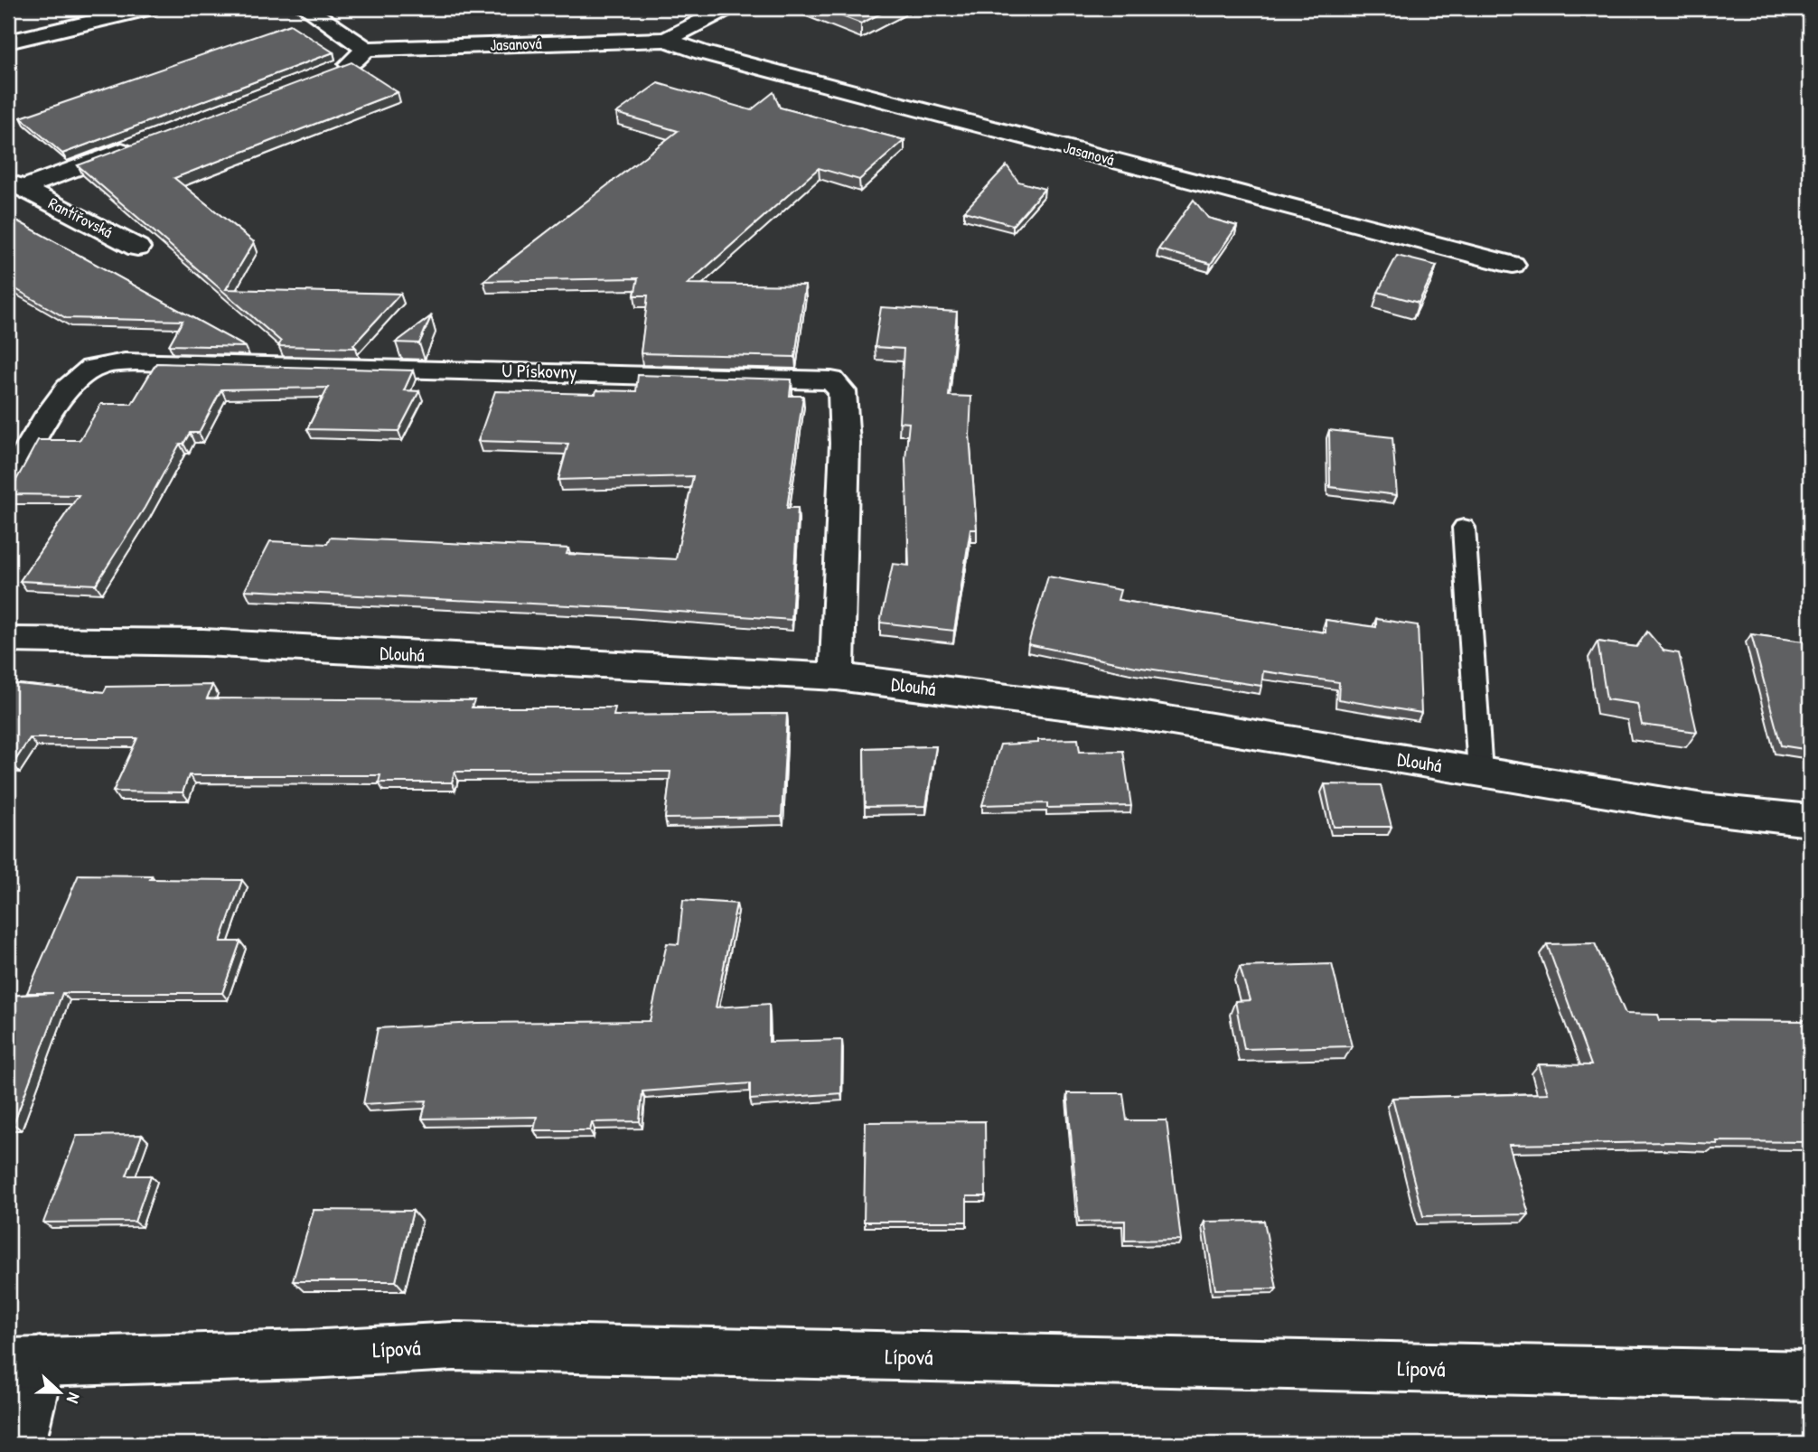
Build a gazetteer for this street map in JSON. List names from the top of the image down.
{
  "streets": {
    "street": [
      "Jasanová",
      "Rantířovská",
      "U Pískovny",
      "Dlouhá",
      "Lípová"
    ]
  },
  "crossings": [
    ["U Pískovny", "Dlouhá"]
  ],
  "north": "right"
}
